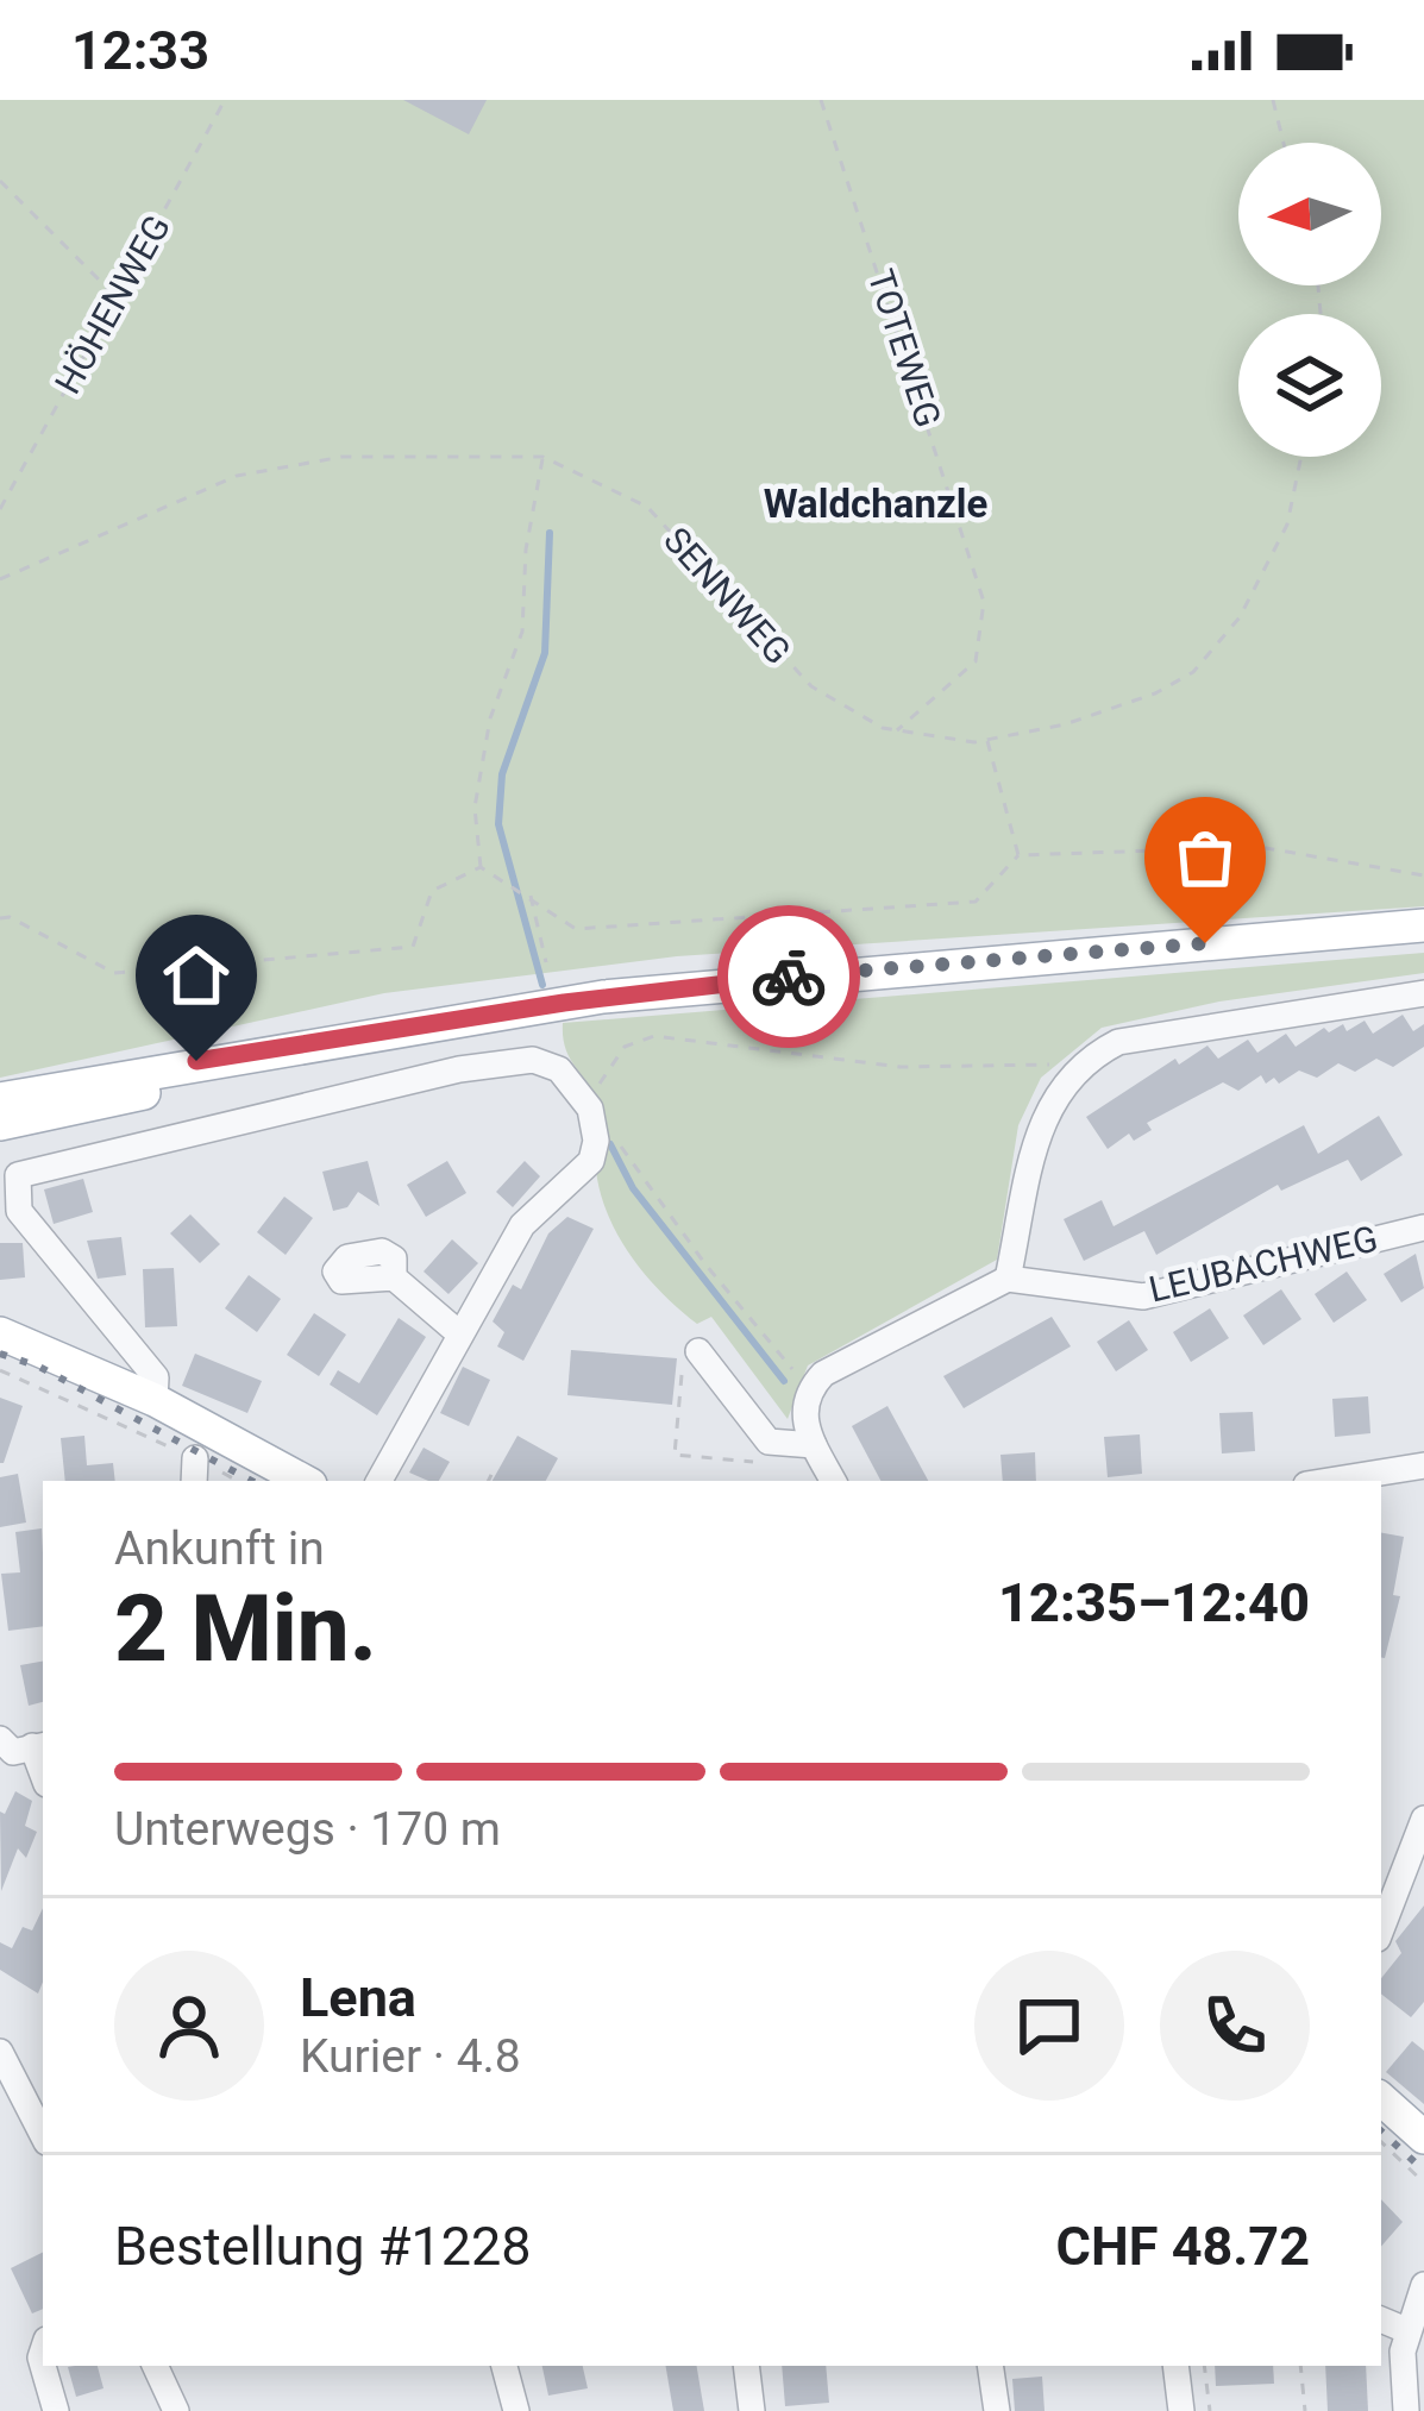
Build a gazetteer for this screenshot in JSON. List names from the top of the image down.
{
  "streets": {
    "street": ["LEUBACHWEG"],
    "path": ["HÖHENWEG", "TOTEWEG", "SENNWEG"]
  },
  "crossings": [
    ["TOTEWEG", "SENNWEG"]
  ],
  "districts": ["Waldchanzle"],
  "north": "left",
  "page": {
    "status": "12:33",
    "heading": ["2 Min.", "Ankunft in", "12:35–12:40"],
    "panel": [
      "Lena",
      "Kurier · 4.8",
      "Bestellung #1228",
      "CHF 48.72"
    ],
    "bar": "Unterwegs · 170 m"
  }
}
